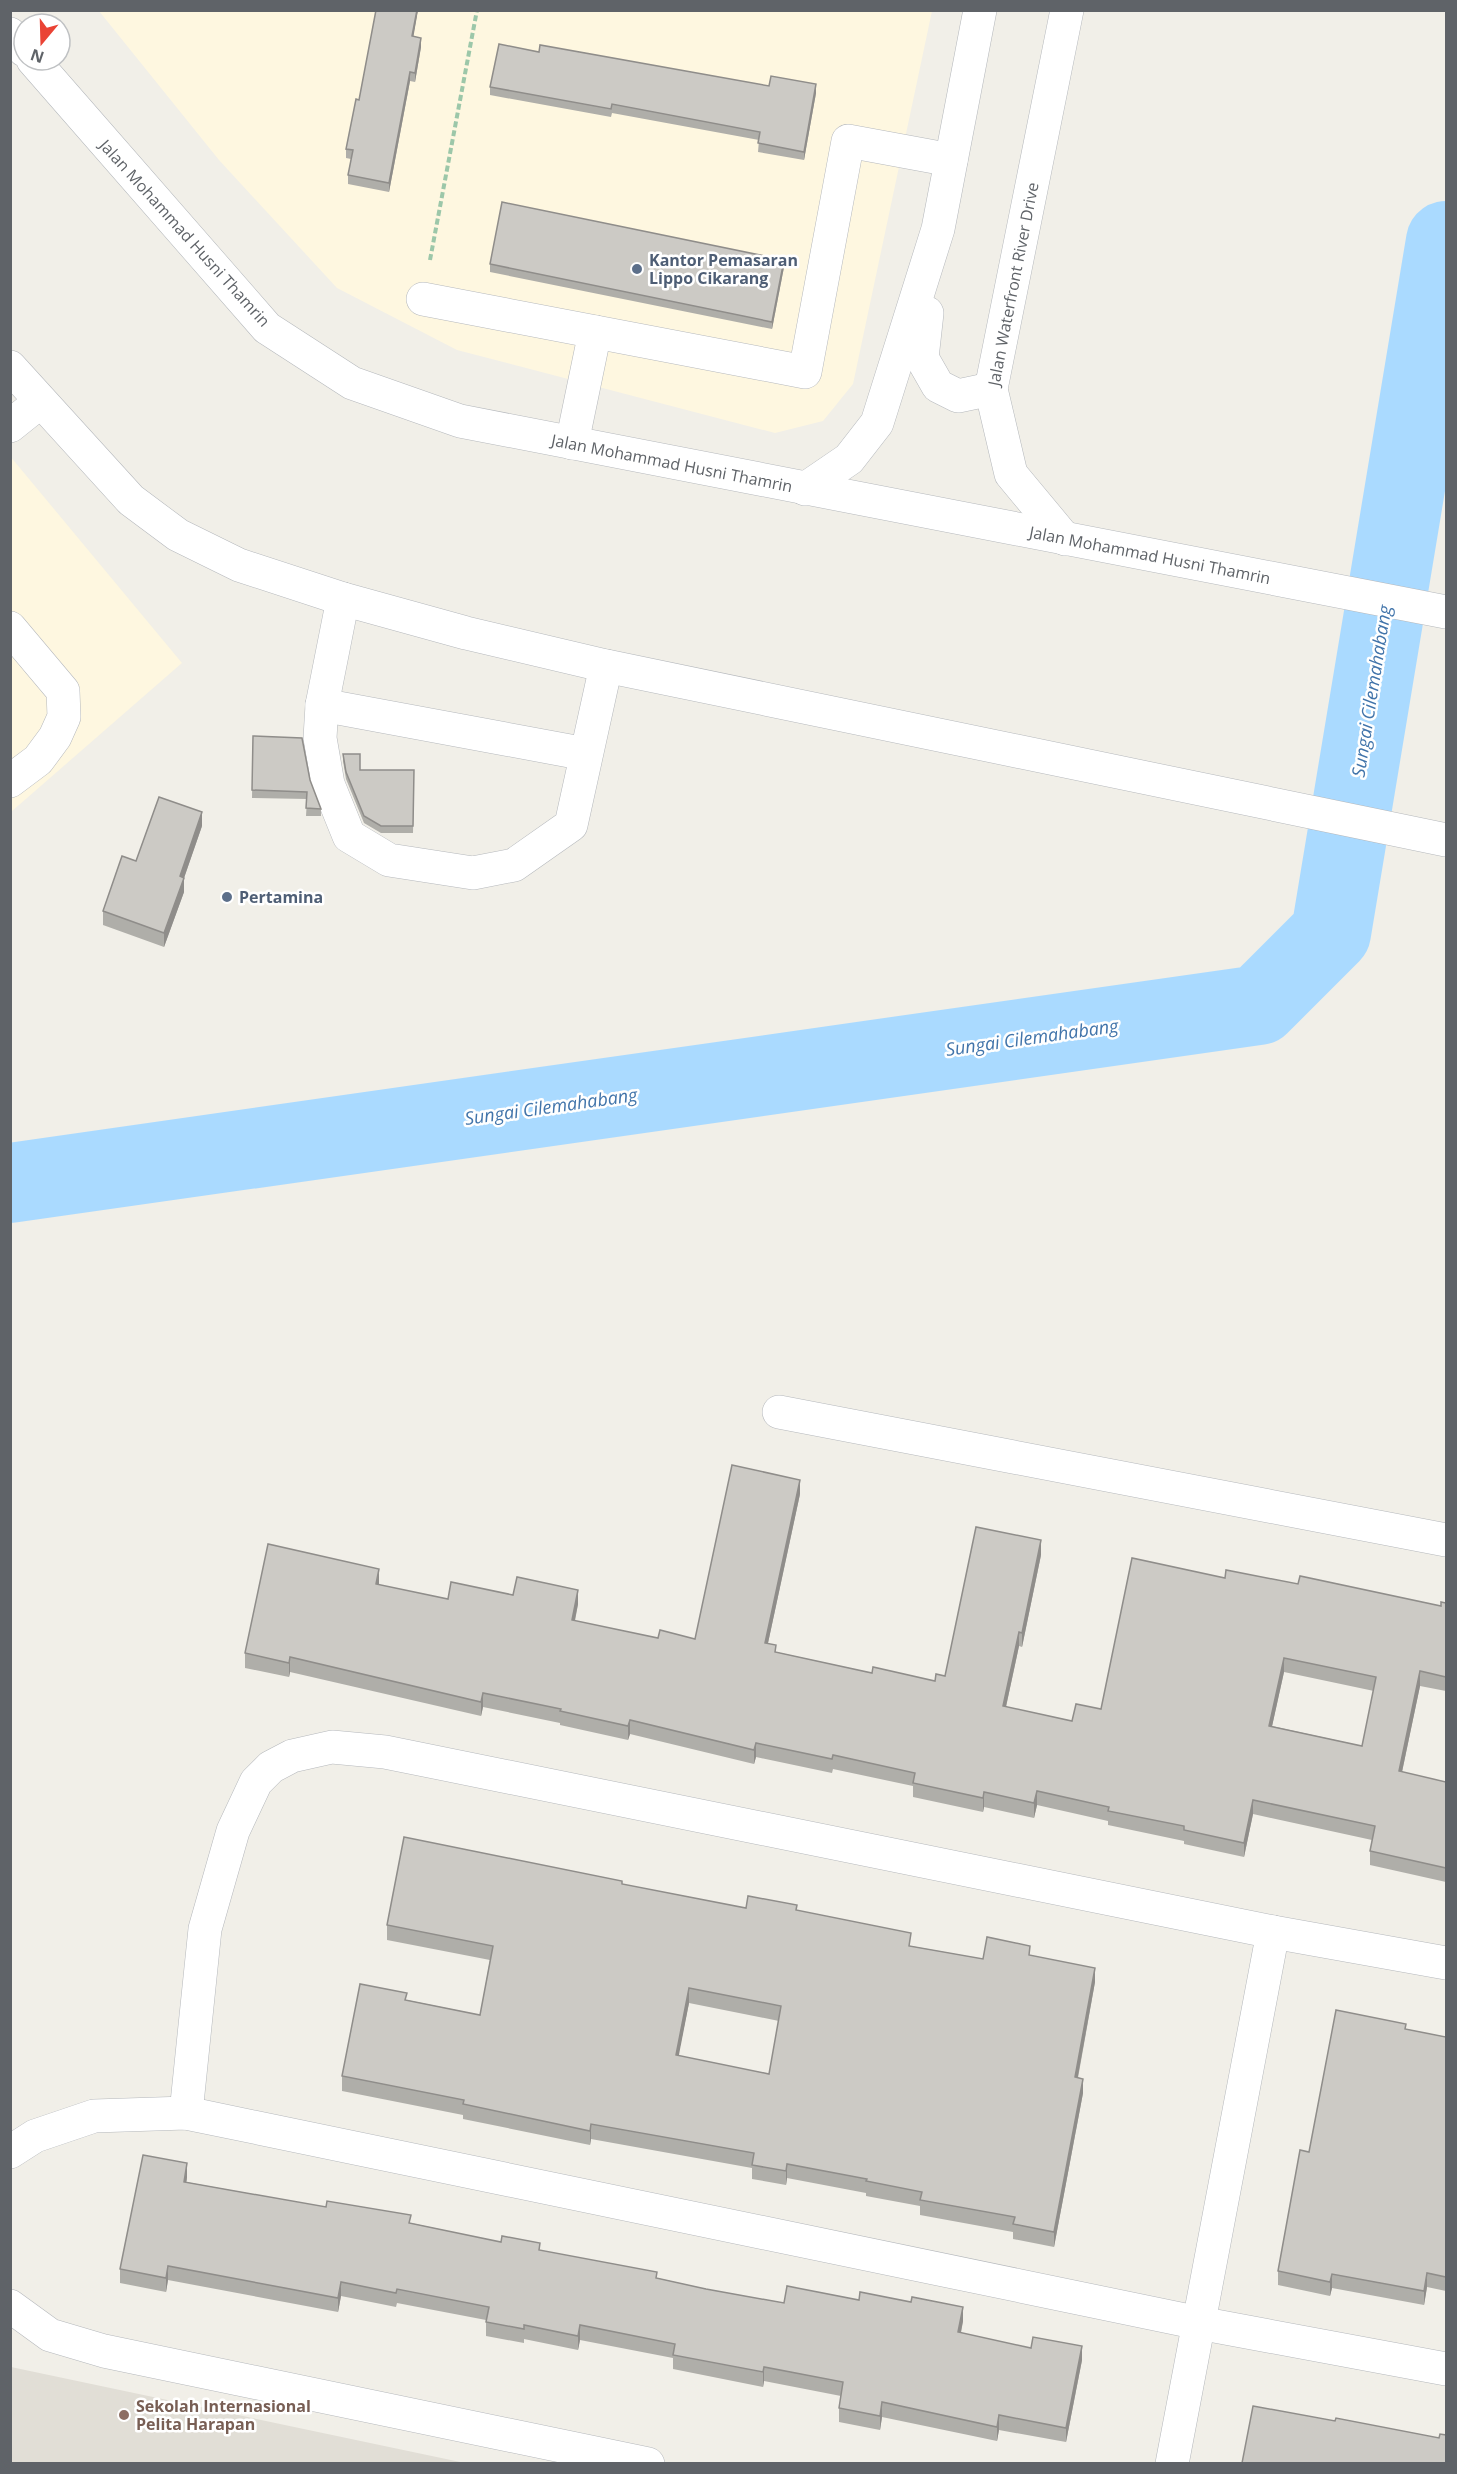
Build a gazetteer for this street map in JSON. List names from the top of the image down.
{
  "streets": {
    "street": ["Jalan Mohammad Husni Thamrin", "Jalan Waterfront River Drive"]
  },
  "crossings": [
    ["Jalan Mohammad Husni Thamrin", "Jalan Waterfront River Drive"]
  ],
  "water": ["Sungai Cilemahabang"],
  "places": ["Kantor Pemasaran Lippo Cikarang", "Pertamina", "Sekolah Internasional Pelita Harapan"],
  "north": "bottom"
}
